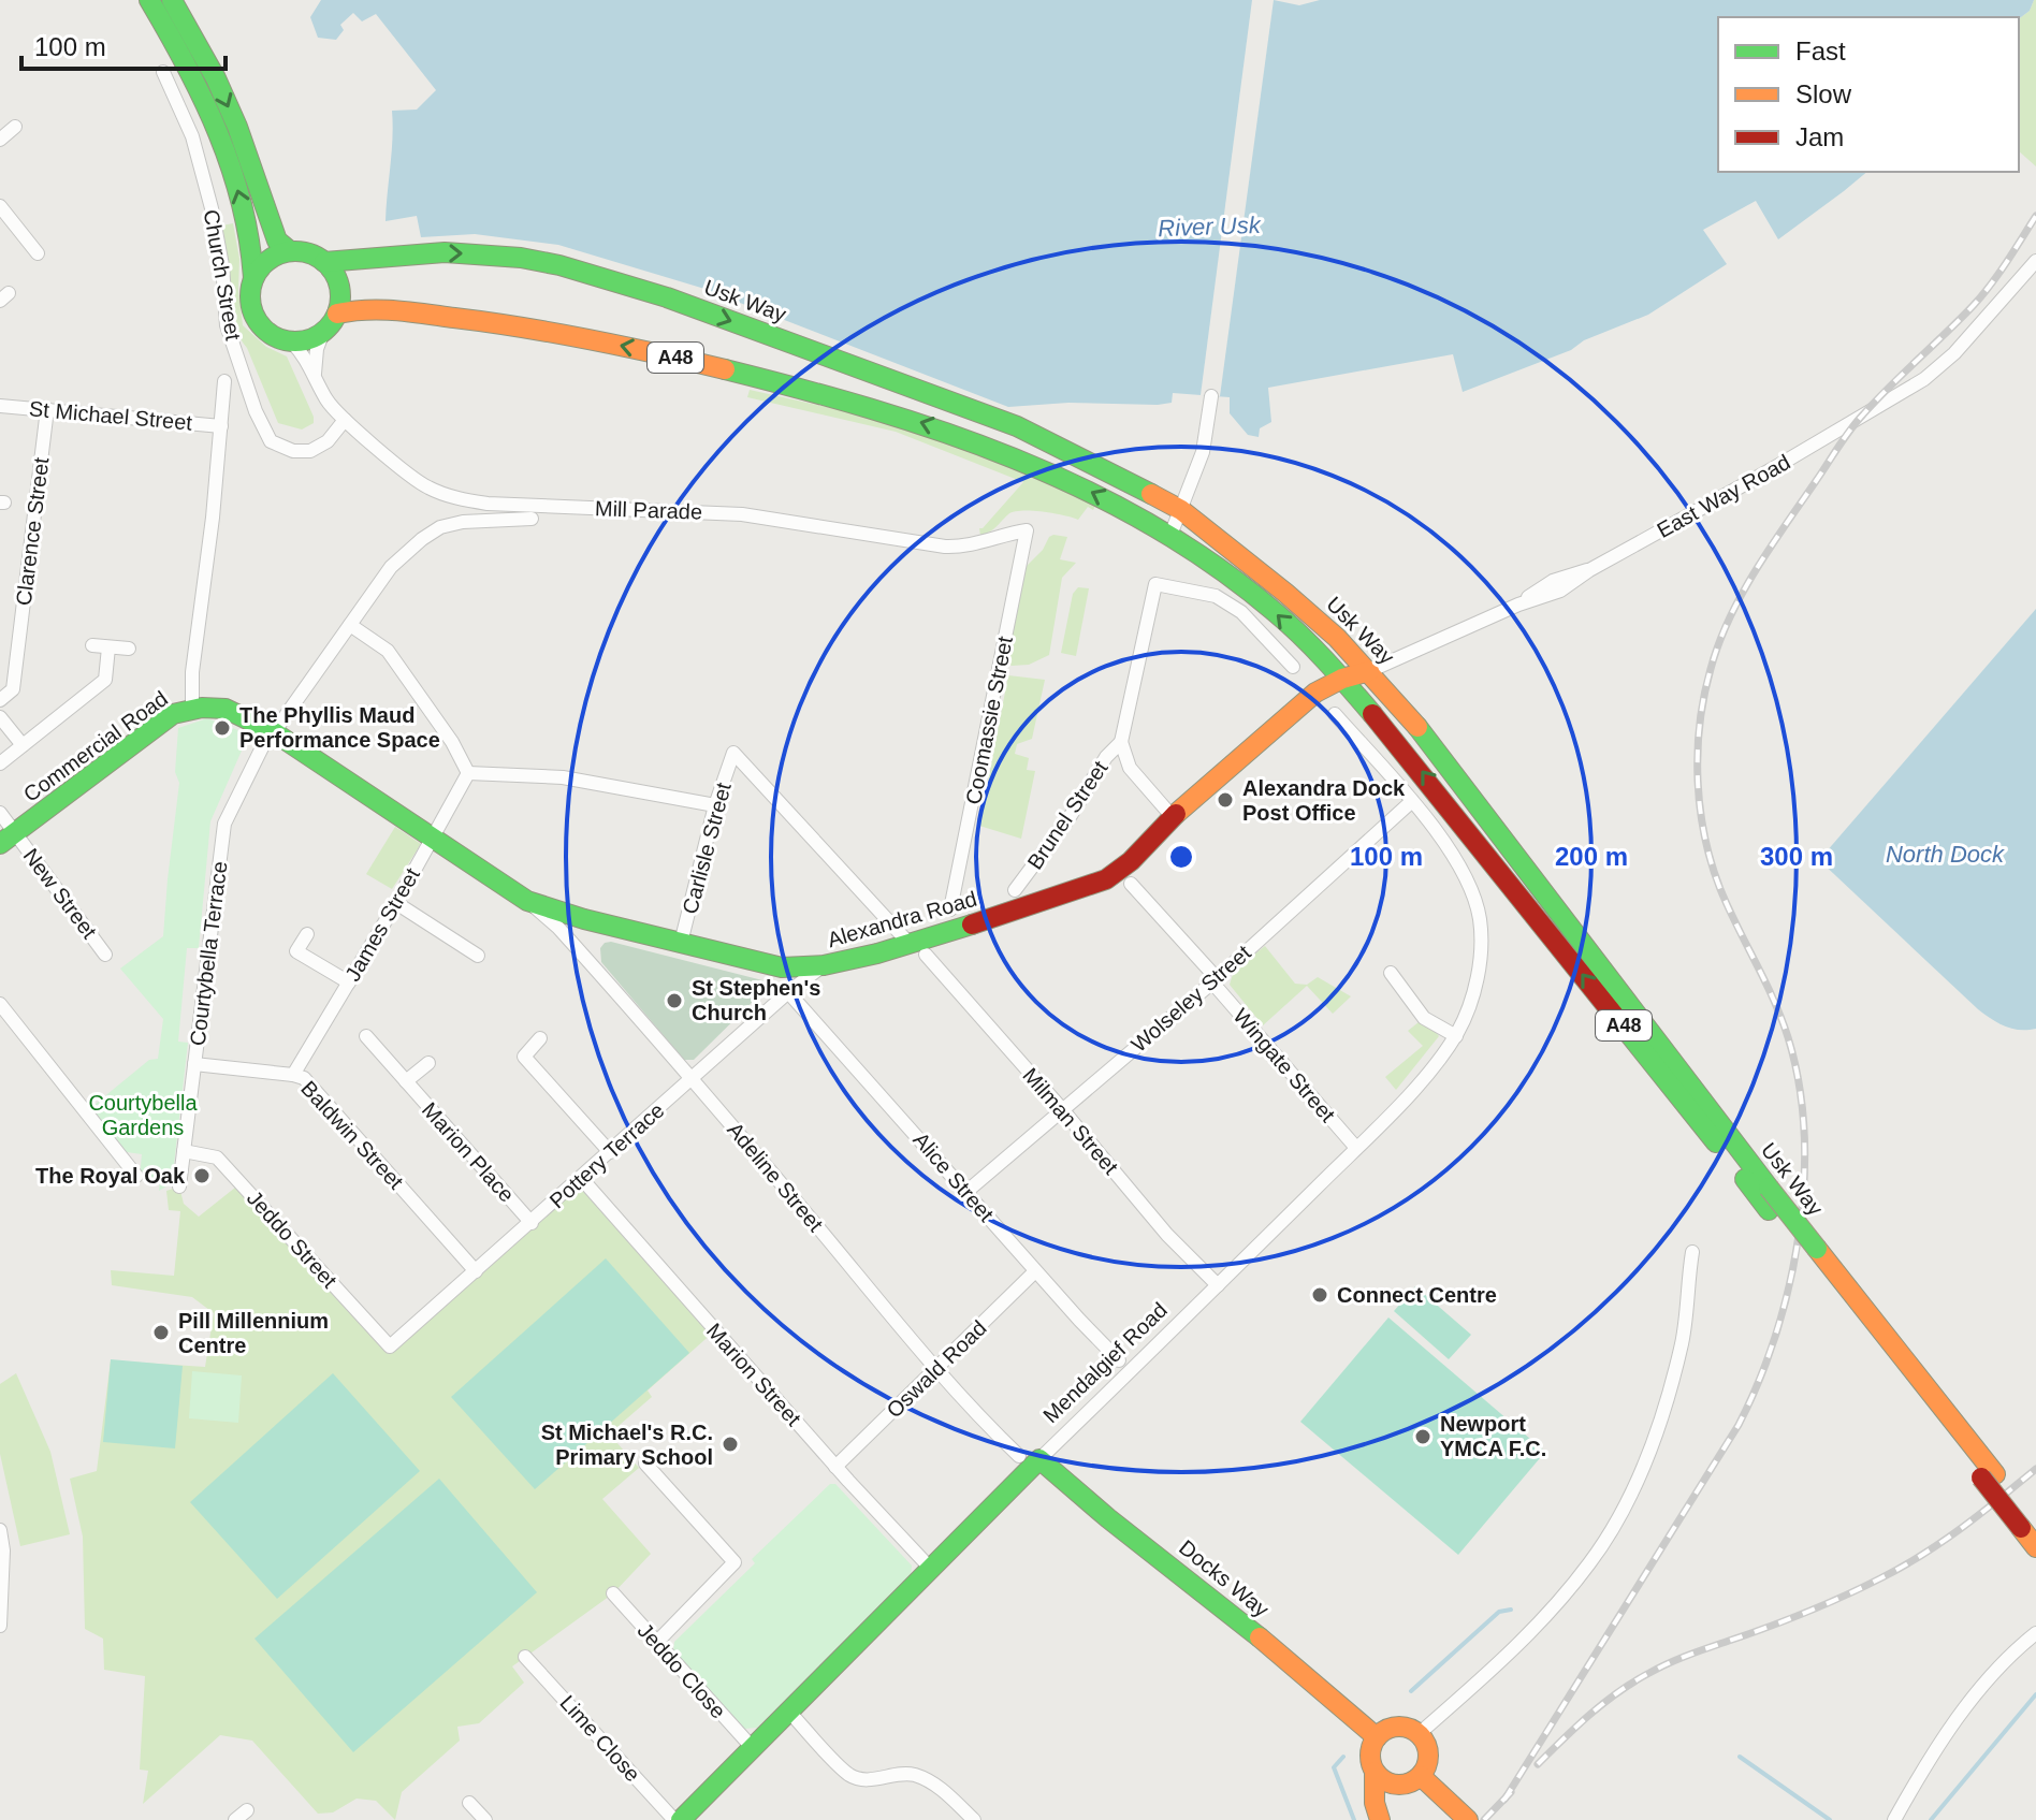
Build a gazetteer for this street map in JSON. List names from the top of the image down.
{
  "streets": {
    "main road": [
      "Usk Way",
      "A48",
      "Commercial Road",
      "Alexandra Road",
      "Mendalgief Road",
      "Docks Way"
    ],
    "street": [
      "Church Street",
      "St Michael Street",
      "East Way Road",
      "Mill Parade",
      "Clarence Street",
      "Coomassie Street",
      "Brunel Street",
      "Carlisle Street",
      "New Street",
      "James Street",
      "Courtybella Terrace",
      "Wolseley Street",
      "Wingate Street",
      "Milman Street",
      "Baldwin Street",
      "Marion Place",
      "Pottery Terrace",
      "Adeline Street",
      "Alice Street",
      "Jeddo Street",
      "Oswald Road",
      "Marion Street",
      "Jeddo Close",
      "Lime Close"
    ]
  },
  "crossings": [
    ["Church Street", "Mill Parade"],
    ["Usk Way", "A48"],
    ["Usk Way", "East Way Road"],
    ["Usk Way", "Mill Parade"],
    ["Usk Way", "Alexandra Road"],
    ["A48", "Mill Parade"],
    ["St Michael Street", "Clarence Street"],
    ["East Way Road", "Alexandra Road"],
    ["Mill Parade", "Coomassie Street"],
    ["Commercial Road", "New Street"],
    ["Commercial Road", "Alexandra Road"],
    ["Commercial Road", "Courtybella Terrace"],
    ["Brunel Street", "Alexandra Road"],
    ["Carlisle Street", "Alexandra Road"],
    ["Carlisle Street", "Milman Street"],
    ["Alexandra Road", "James Street"],
    ["Alexandra Road", "Courtybella Terrace"],
    ["Alexandra Road", "Milman Street"],
    ["Alexandra Road", "Pottery Terrace"],
    ["Alexandra Road", "Adeline Street"],
    ["James Street", "Baldwin Street"],
    ["Courtybella Terrace", "Baldwin Street"],
    ["Courtybella Terrace", "Jeddo Street"],
    ["Wolseley Street", "Wingate Street"],
    ["Wolseley Street", "Milman Street"],
    ["Wolseley Street", "Alice Street"],
    ["Wolseley Street", "Mendalgief Road"],
    ["Wingate Street", "Mendalgief Road"],
    ["Milman Street", "Mendalgief Road"],
    ["Baldwin Street", "Pottery Terrace"],
    ["Marion Place", "Pottery Terrace"],
    ["Pottery Terrace", "Adeline Street"],
    ["Pottery Terrace", "Alice Street"],
    ["Pottery Terrace", "Jeddo Street"],
    ["Pottery Terrace", "Marion Street"],
    ["Adeline Street", "Oswald Road"],
    ["Alice Street", "Oswald Road"],
    ["Mendalgief Road", "Marion Street"],
    ["Mendalgief Road", "Docks Way"],
    ["Mendalgief Road", "Jeddo Close"],
    ["Mendalgief Road", "Lime Close"],
    ["Oswald Road", "Marion Street"]
  ],
  "water": ["River Usk", "North Dock"],
  "parks": ["Courtybella Gardens"],
  "places": [
    "The Phyllis Maud Performance Space",
    "Alexandra Dock Post Office",
    "St Stephen's Church",
    "The Royal Oak",
    "Connect Centre",
    "Pill Millennium Centre",
    "Newport YMCA F.C.",
    "St Michael's R.C. Primary School"
  ],
  "legend": ["Fast", "Slow", "Jam"],
  "scale_bar": "100 m",
  "rings": ["100 m", "200 m", "300 m"]
}
